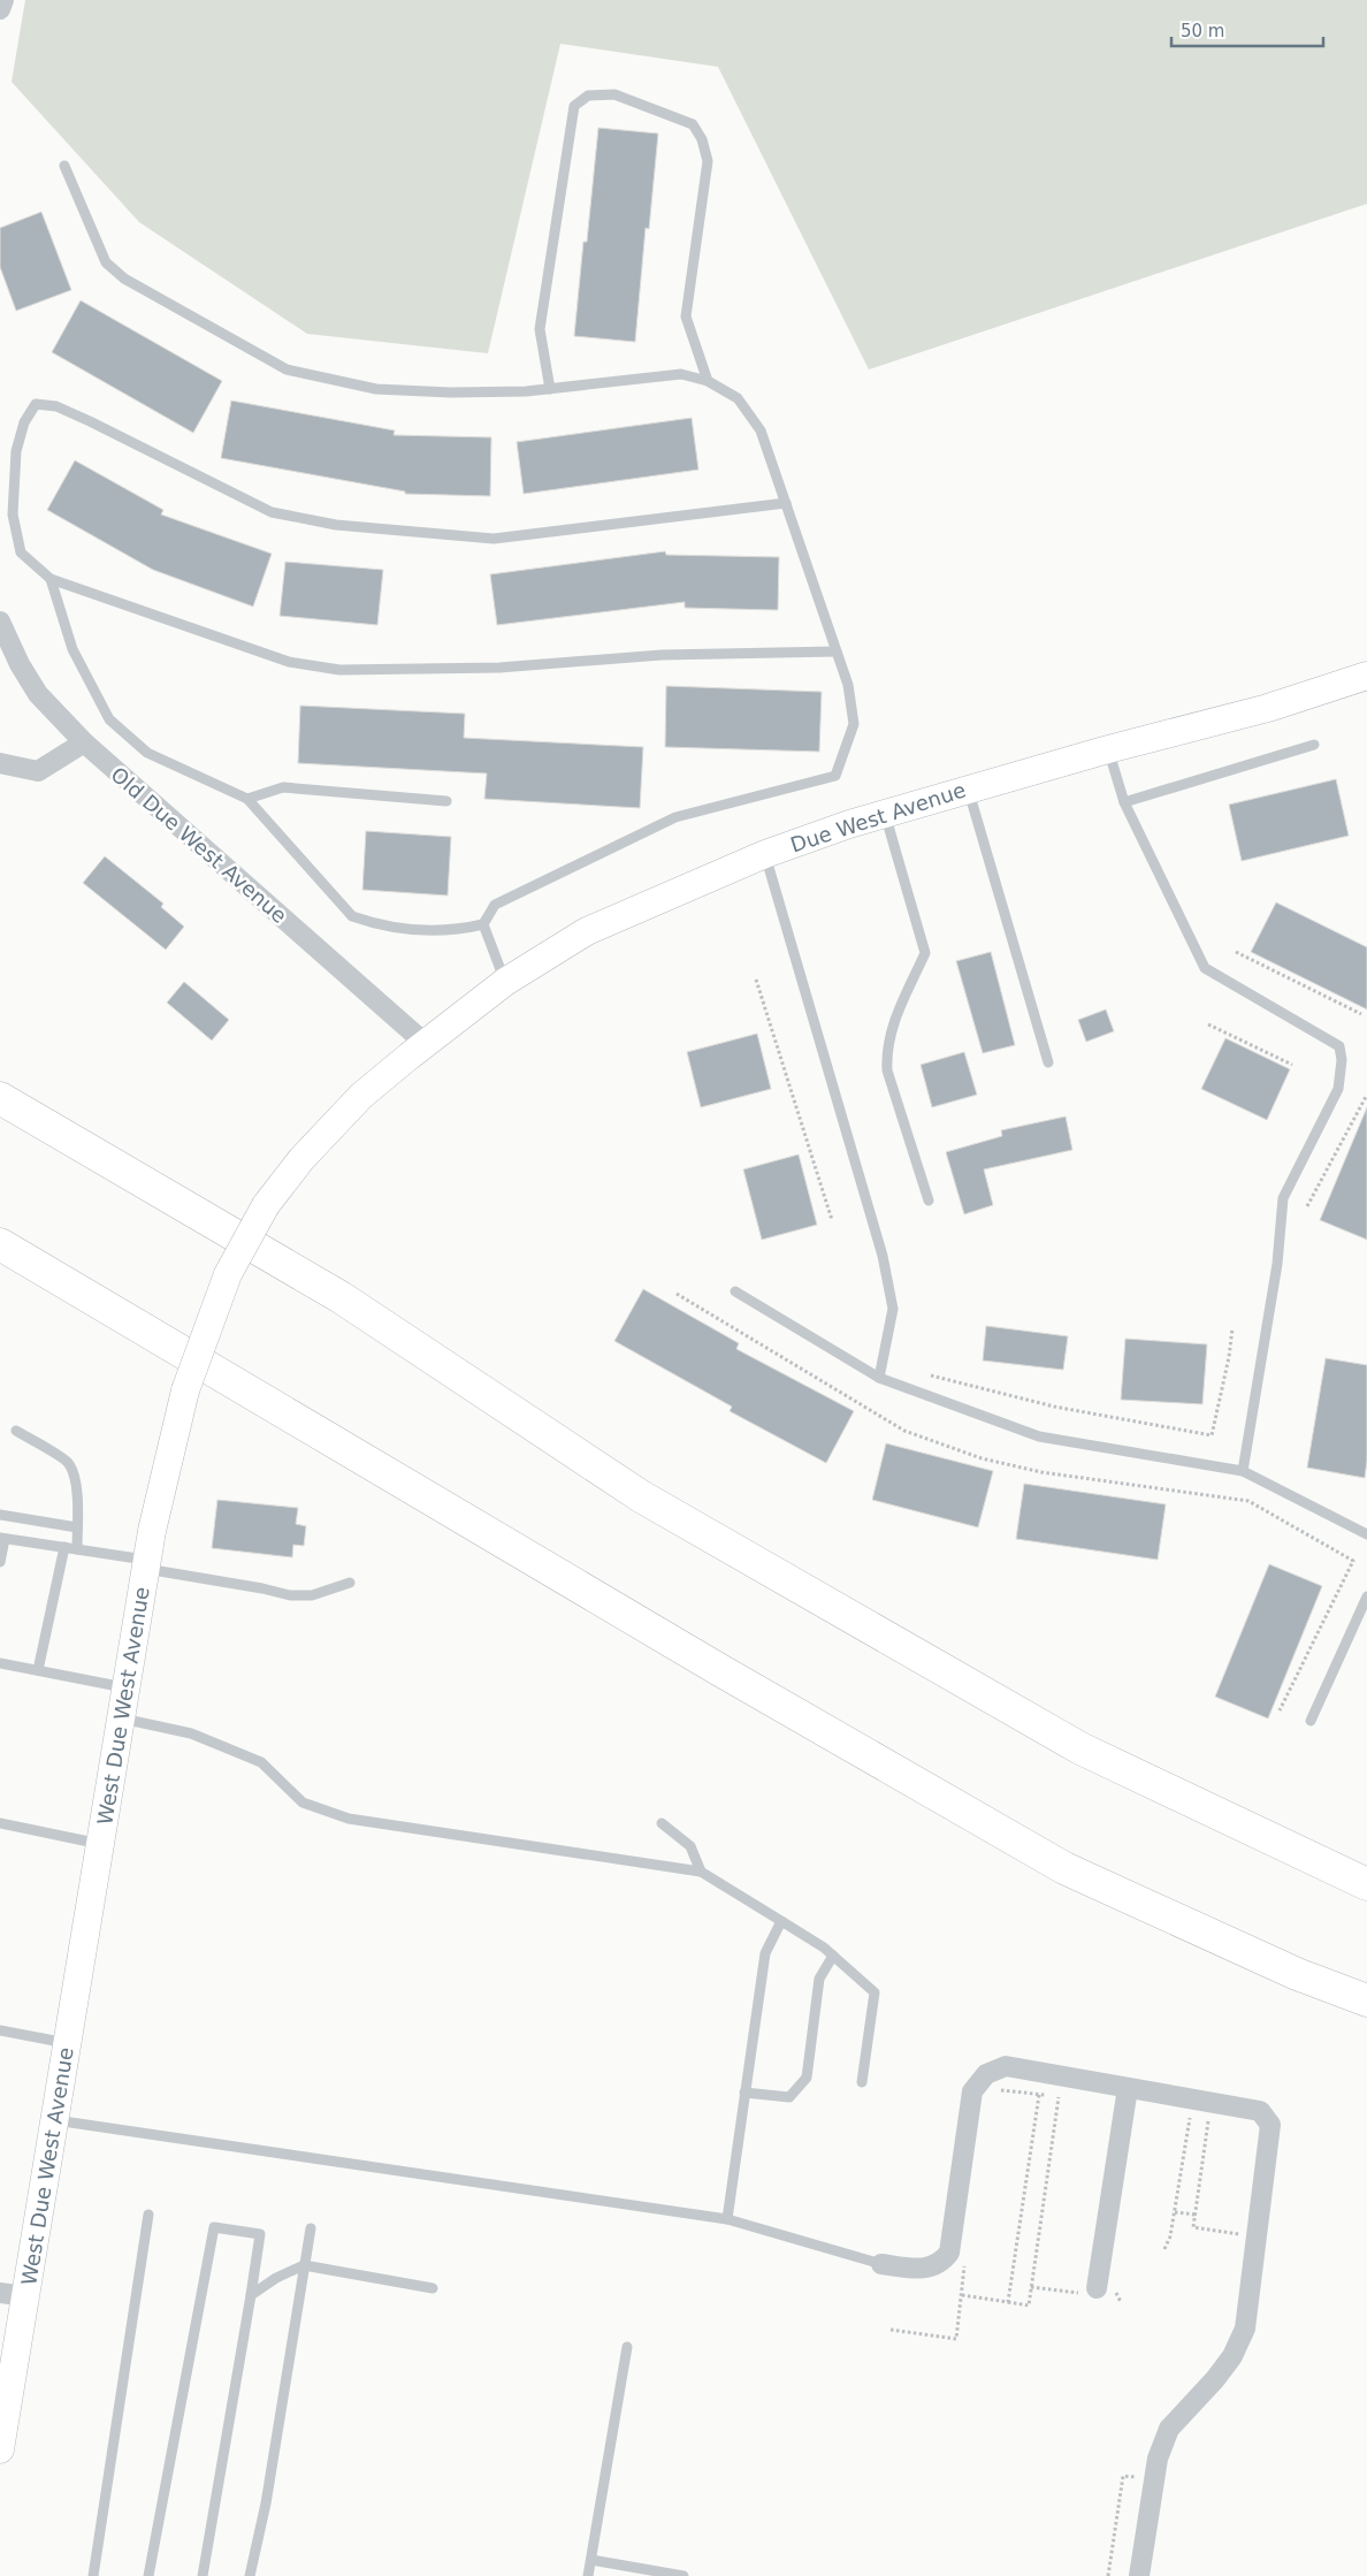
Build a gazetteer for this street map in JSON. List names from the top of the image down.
{
  "streets": {
    "main road": ["Due West Avenue", "West Due West Avenue"],
    "street": ["Old Due West Avenue"]
  },
  "crossings": [
    ["Due West Avenue", "Old Due West Avenue"],
    ["Due West Avenue", "West Due West Avenue"],
    ["Old Due West Avenue", "West Due West Avenue"]
  ],
  "scale_bar": "50 m"
}
